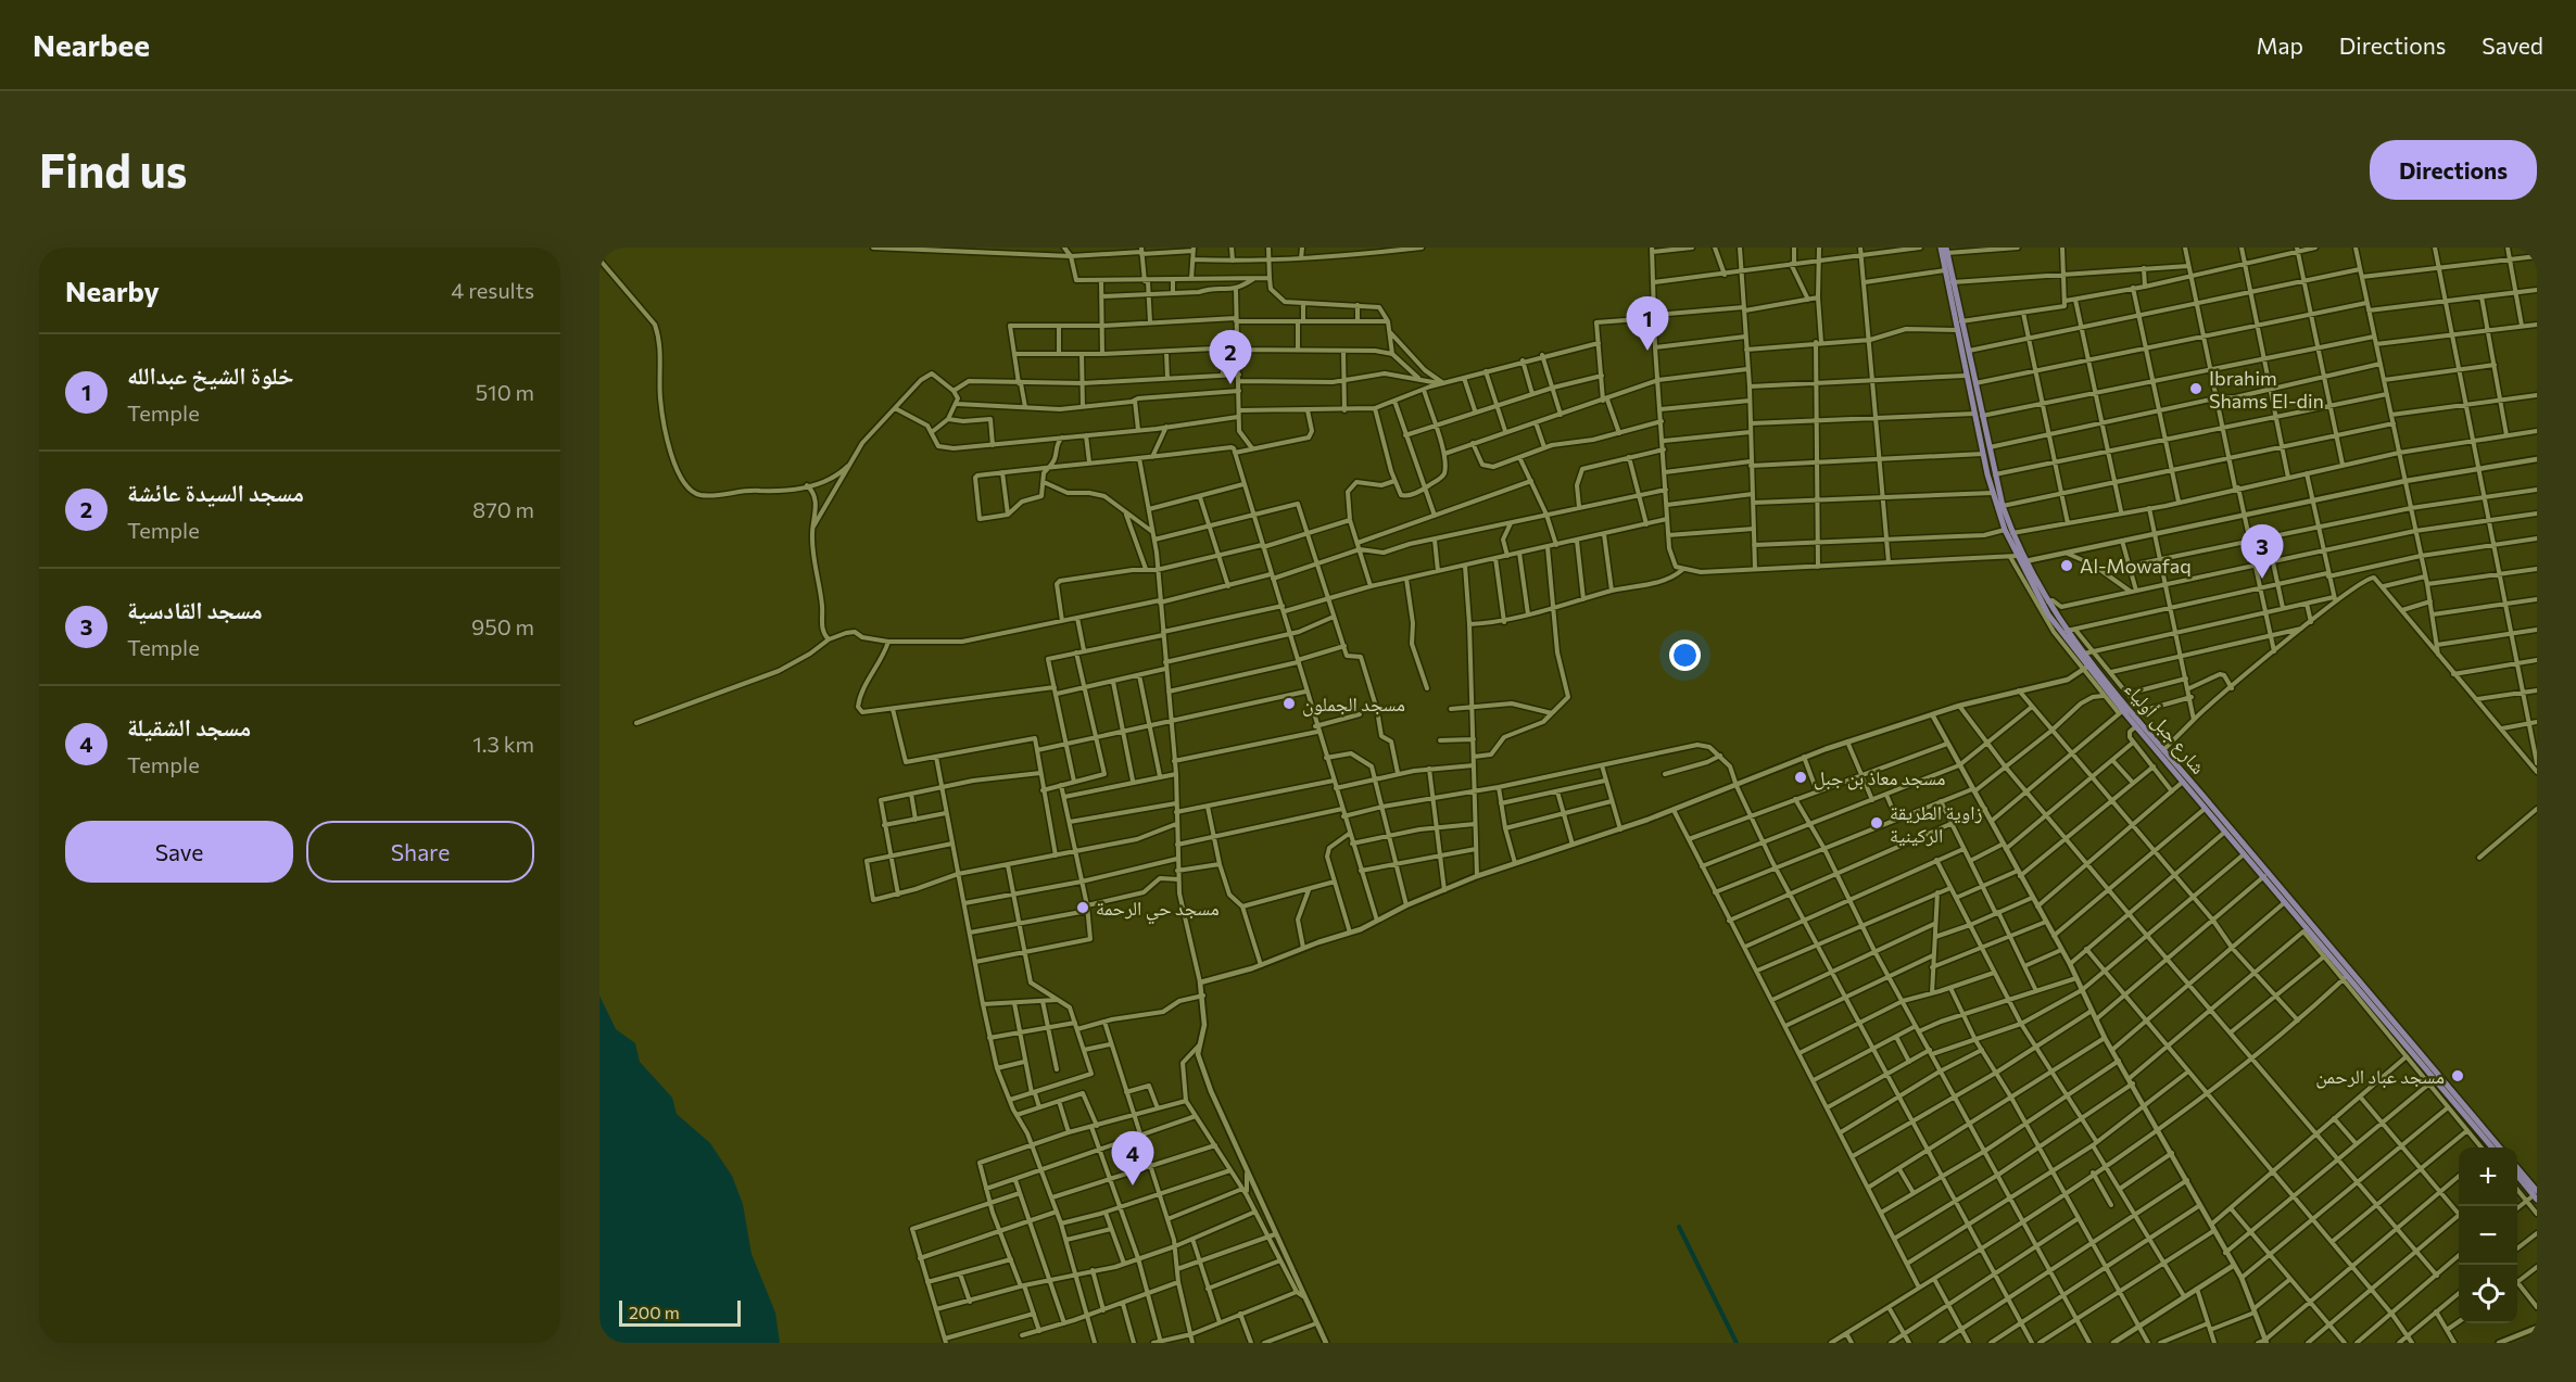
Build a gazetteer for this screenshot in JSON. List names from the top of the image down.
{
  "streets": {
    "main road": ["شارع جبل أولياء"]
  },
  "places": [
    "Ibrahim Shams El-din",
    "Al-Mowafaq",
    "مسجد الجملون",
    "مسجد معاذ بن جبل",
    "زاوية الطريقة الركينية",
    "مسجد حي الرحمة",
    "مسجد عباد الرحمن"
  ],
  "scale_bar": "200 m",
  "page": {
    "header": "Nearbee",
    "nav": ["Map", "Directions", "Saved"],
    "buttons": [
      "Directions",
      ["Save", "Share"]
    ],
    "title": "Find us",
    "heading": ["Nearby", "4 results"],
    "pins": [
      "1",
      "2",
      "3",
      "4"
    ],
    "list": [
      {
        "mark": "1",
        "name": "خلوة الشيخ عبدالله",
        "note": "Temple",
        "value": "510 m"
      },
      {
        "mark": "2",
        "name": "مسجد السيدة عائشة",
        "note": "Temple",
        "value": "870 m"
      },
      {
        "mark": "3",
        "name": "مسجد القادسية",
        "note": "Temple",
        "value": "950 m"
      },
      {
        "mark": "4",
        "name": "مسجد الشقيلة",
        "note": "Temple",
        "value": "1.3 km"
      }
    ],
    "map_buttons": ["+", "−"],
    "scale": "200 m"
  }
}
